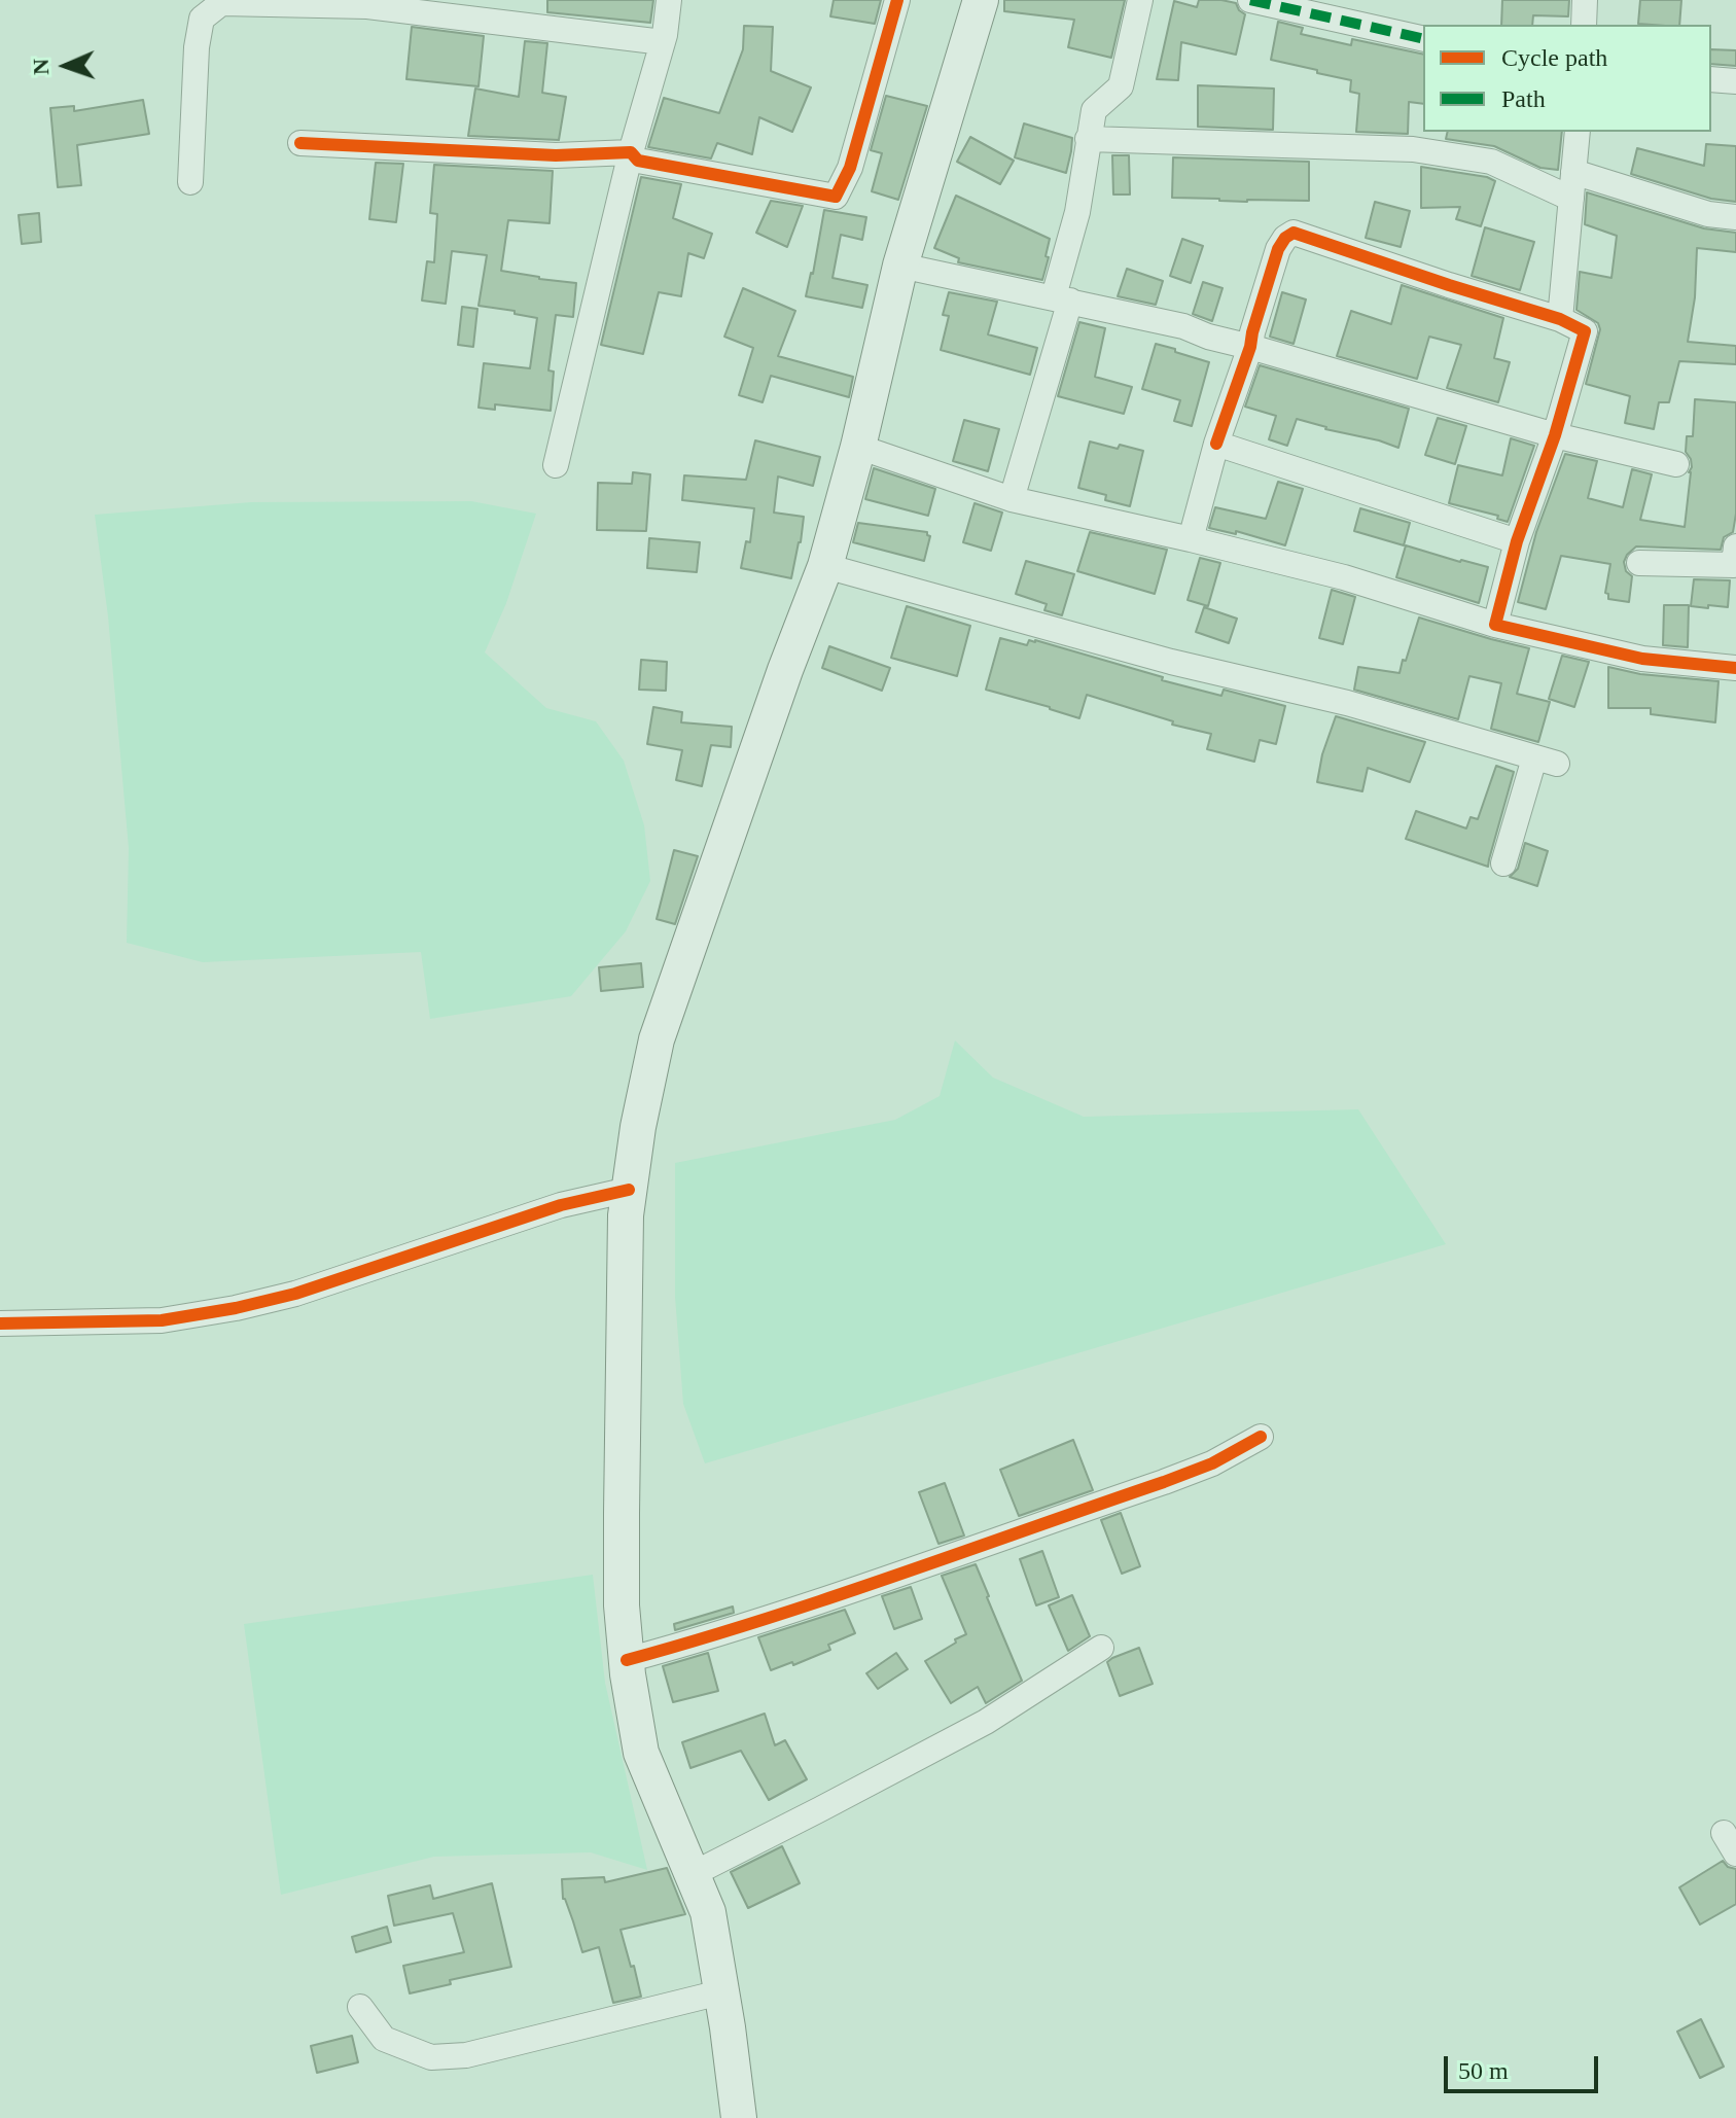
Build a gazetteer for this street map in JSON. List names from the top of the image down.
{
  "legend": ["Cycle path", "Path"],
  "scale_bar": "50 m",
  "north": "left"
}
